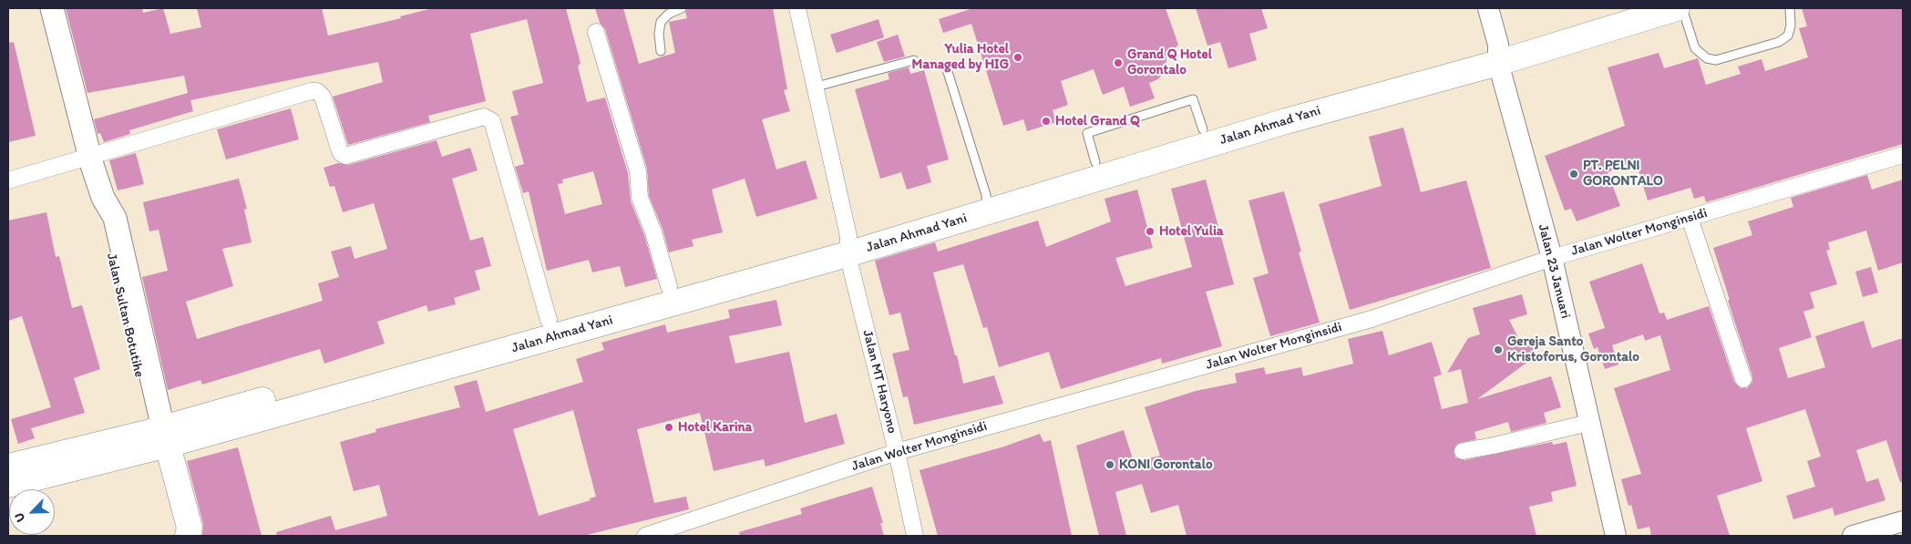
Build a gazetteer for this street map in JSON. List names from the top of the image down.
{
  "streets": {
    "main road": ["Jalan Ahmad Yani", "Jalan Sultan Botutihe"],
    "street": ["Jalan Wolter Monginsidi", "Jalan 23 Januari", "Jalan MT Haryono"]
  },
  "crossings": [
    ["Jalan Ahmad Yani", "Jalan 23 Januari"],
    ["Jalan Ahmad Yani", "Jalan Sultan Botutihe"],
    ["Jalan Ahmad Yani", "Jalan MT Haryono"],
    ["Jalan Wolter Monginsidi", "Jalan 23 Januari"],
    ["Jalan Wolter Monginsidi", "Jalan MT Haryono"]
  ],
  "places": [
    "Yulia Hotel Managed by HIG",
    "Grand Q Hotel Gorontalo",
    "Hotel Grand Q",
    "PT. PELNI GORONTALO",
    "Hotel Yulia",
    "Gereja Santo Kristoforus, Gorontalo",
    "Hotel Karina",
    "KONI Gorontalo"
  ],
  "north": "bottom left"
}
